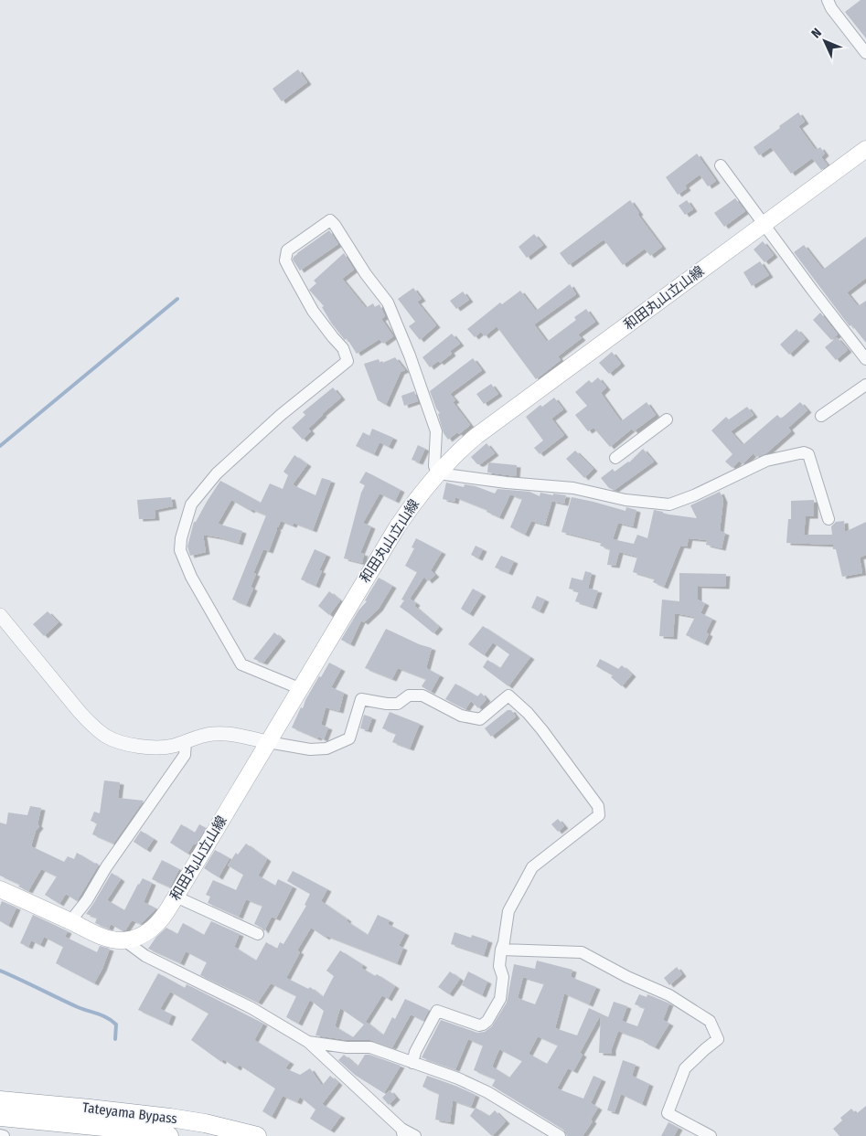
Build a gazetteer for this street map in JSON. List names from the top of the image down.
{
  "streets": {
    "highway": ["Tateyama Bypass"],
    "main road": ["和田丸山立山線"]
  },
  "north": "top left"
}
